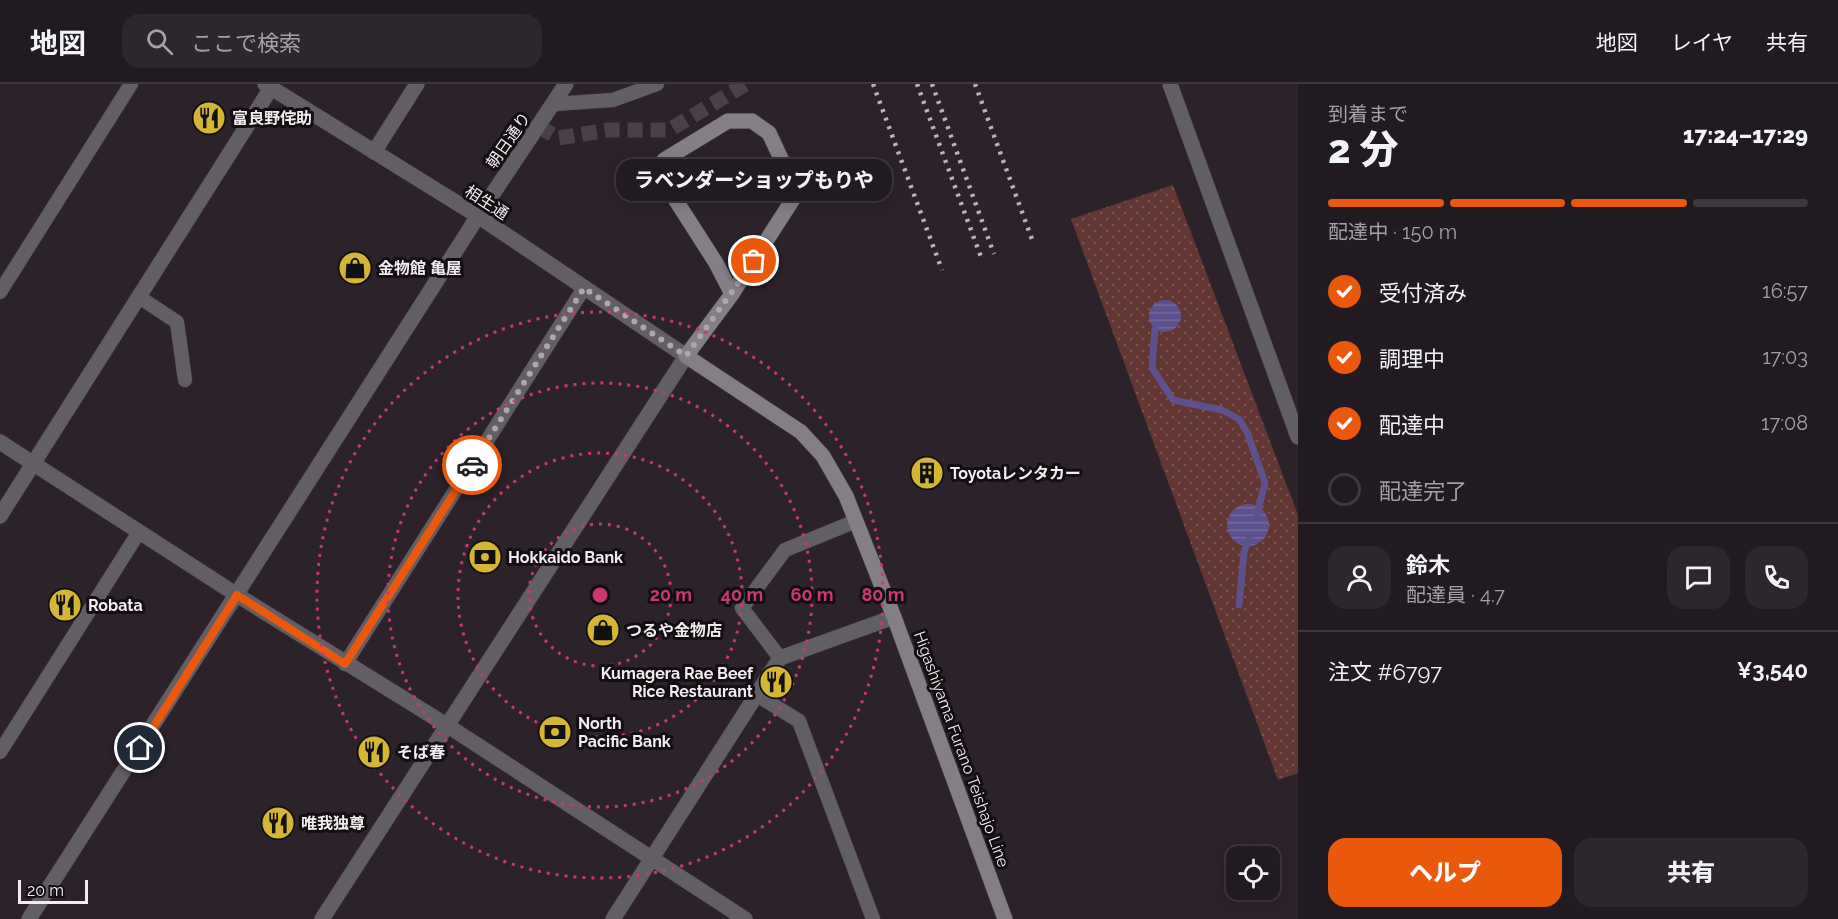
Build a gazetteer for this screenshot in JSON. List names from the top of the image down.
{
  "streets": {
    "main road": ["Higashiyama Furano Teishajo Line"],
    "street": ["朝日通り", "相生通"]
  },
  "crossings": [
    ["朝日通り", "相生通"],
    ["相生通", "Higashiyama Furano Teishajo Line"]
  ],
  "places": {
    "restaurant": [
      "富良野侘助",
      "Robata",
      "Kumagera Rae Beef Rice Restaurant",
      "そば春",
      "唯我独尊"
    ],
    "other": ["ラベンダーショップもりや"],
    "shop": ["金物館 亀屋", "つるや金物店"],
    "building": ["Toyotaレンタカー"],
    "bank": ["Hokkaido Bank", "North Pacific Bank"]
  },
  "scale_bar": "20 m",
  "page": {
    "header": "地図",
    "search": "ここで検索",
    "nav": ["地図", "レイヤ", "共有"],
    "heading": ["2 分", "到着まで", "17:24–17:29"],
    "panel": [
      "鈴木",
      "配達員 · 4.7",
      "注文 #6797",
      "¥3,540"
    ],
    "bubble": "ラベンダーショップもりや",
    "bar": "配達中 · 150 m",
    "list": [
      ["受付済み", "16:57"],
      ["調理中", "17:03"],
      ["配達中", "17:08"],
      "配達完了"
    ],
    "buttons": ["ヘルプ", "共有"],
    "scale": "20 m"
  },
  "rings": [
    "20 m",
    "40 m",
    "60 m",
    "80 m"
  ]
}
